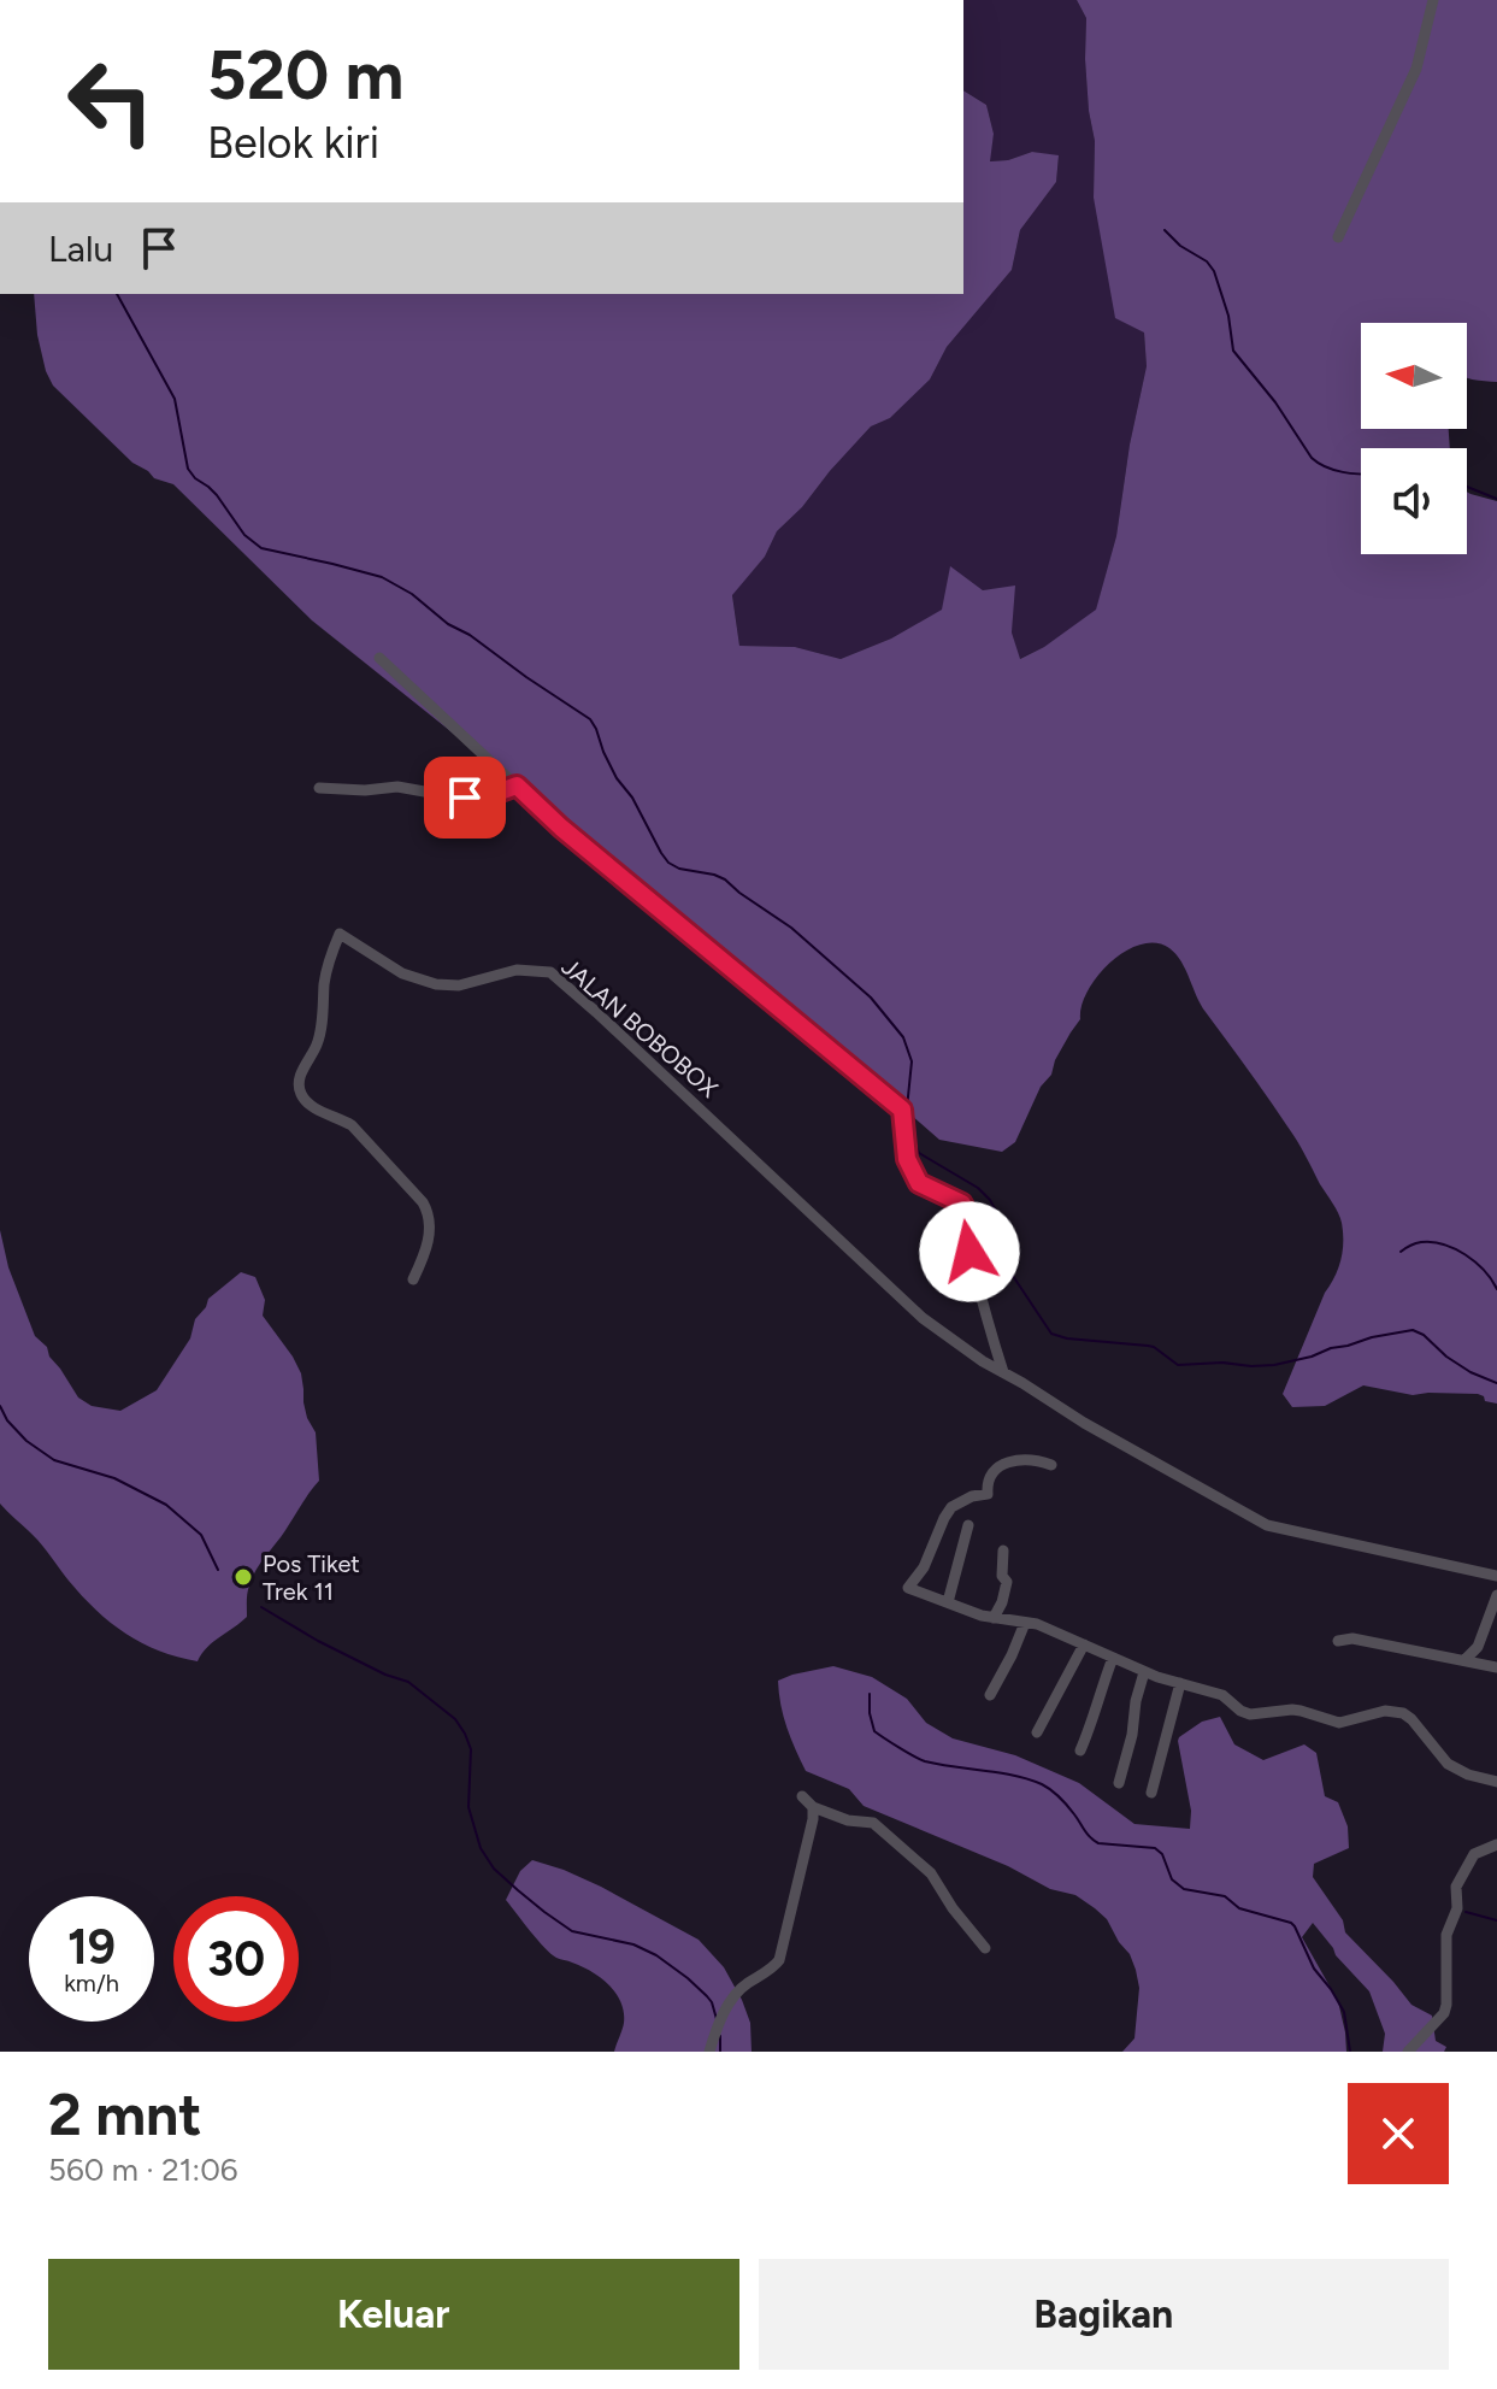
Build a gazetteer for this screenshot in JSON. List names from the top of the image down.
{
  "streets": {
    "street": ["JALAN BOBOBOX"]
  },
  "places": ["Pos Tiket Trek 11"],
  "north": "left",
  "page": {
    "turn": ["520 m", "Belok kiri"],
    "then": "Lalu",
    "speed": "19 km/h",
    "limit": "30",
    "heading": ["2 mnt", "560 m · 21:06"],
    "buttons": ["Keluar", "Bagikan"]
  }
}
